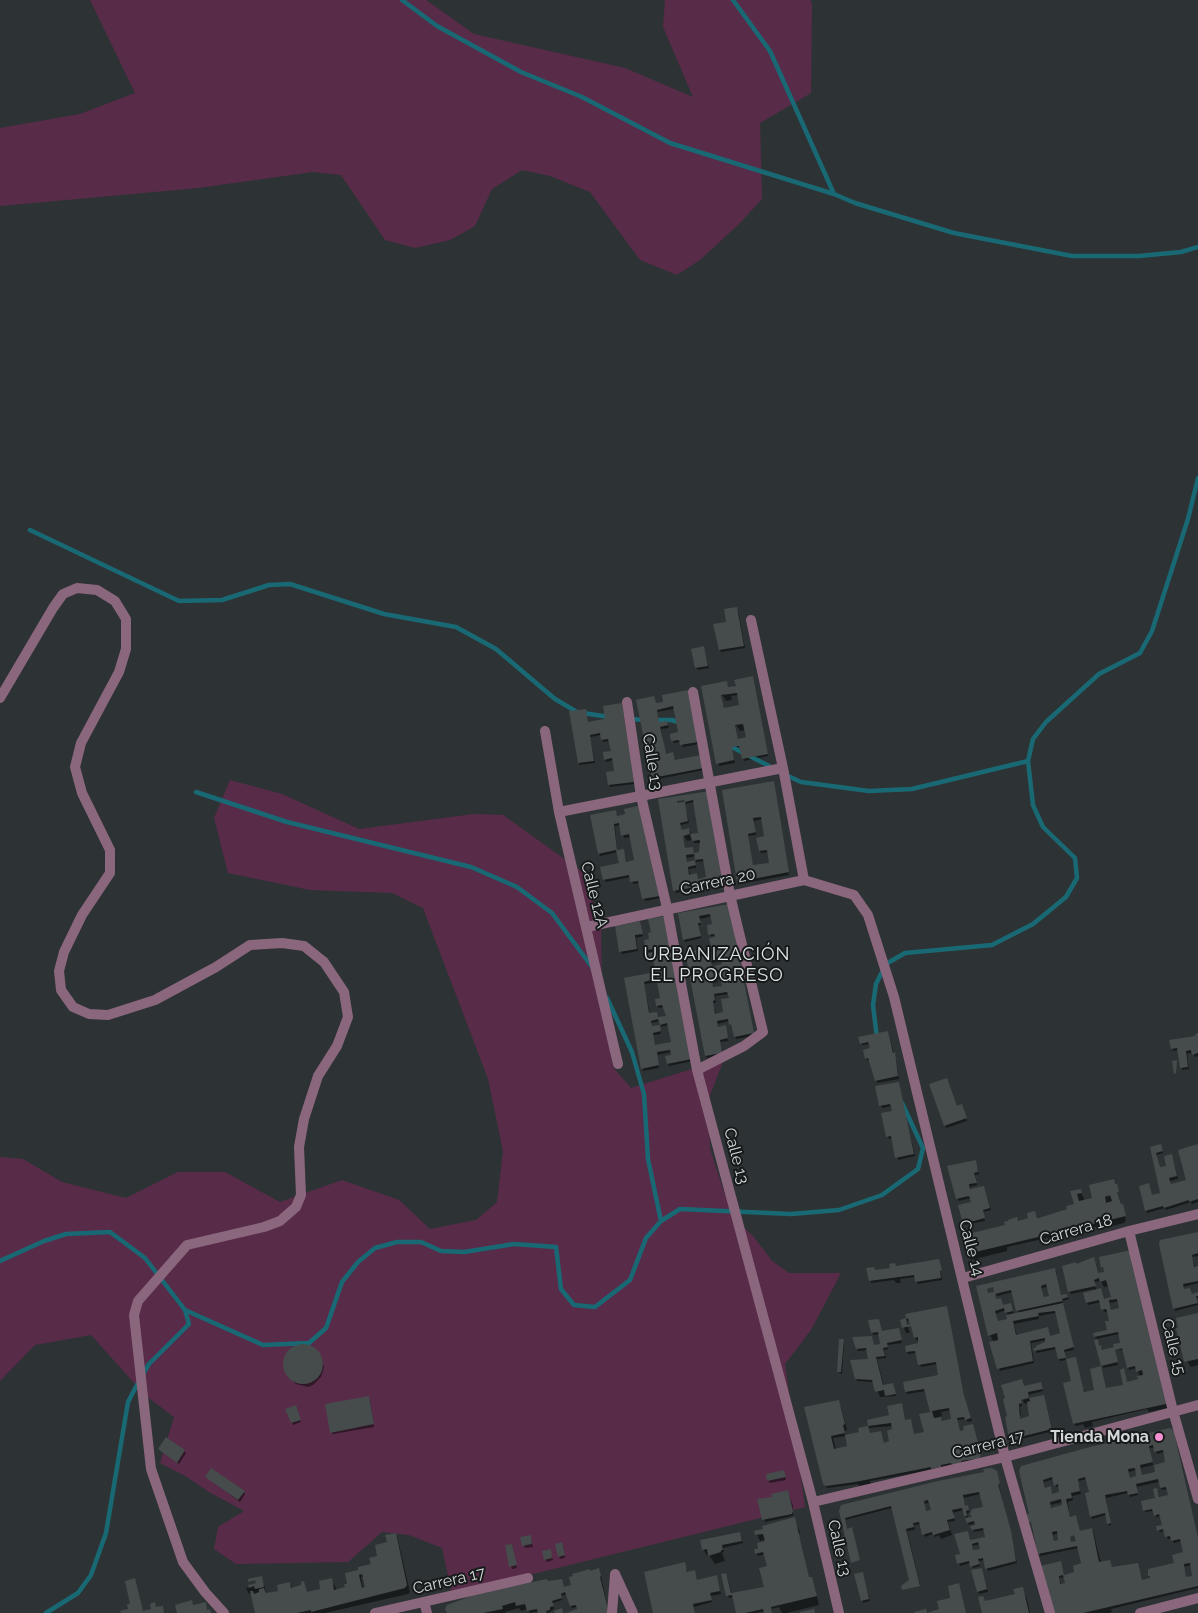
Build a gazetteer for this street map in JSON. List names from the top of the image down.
{
  "streets": {
    "street": [
      "Calle 13",
      "Carrera 20",
      "Calle 12A",
      "Carrera 18",
      "Calle 14",
      "Calle 15",
      "Carrera 17"
    ]
  },
  "crossings": [
    ["Calle 13", "Carrera 20"],
    ["Calle 13", "Carrera 17"],
    ["Carrera 20", "Calle 12A"],
    ["Carrera 20", "Calle 14"],
    ["Carrera 18", "Calle 14"],
    ["Carrera 18", "Calle 15"],
    ["Calle 14", "Carrera 17"],
    ["Calle 15", "Carrera 17"]
  ],
  "districts": ["URBANIZACIÓN EL PROGRESO"],
  "places": ["Tienda Mona"]
}
